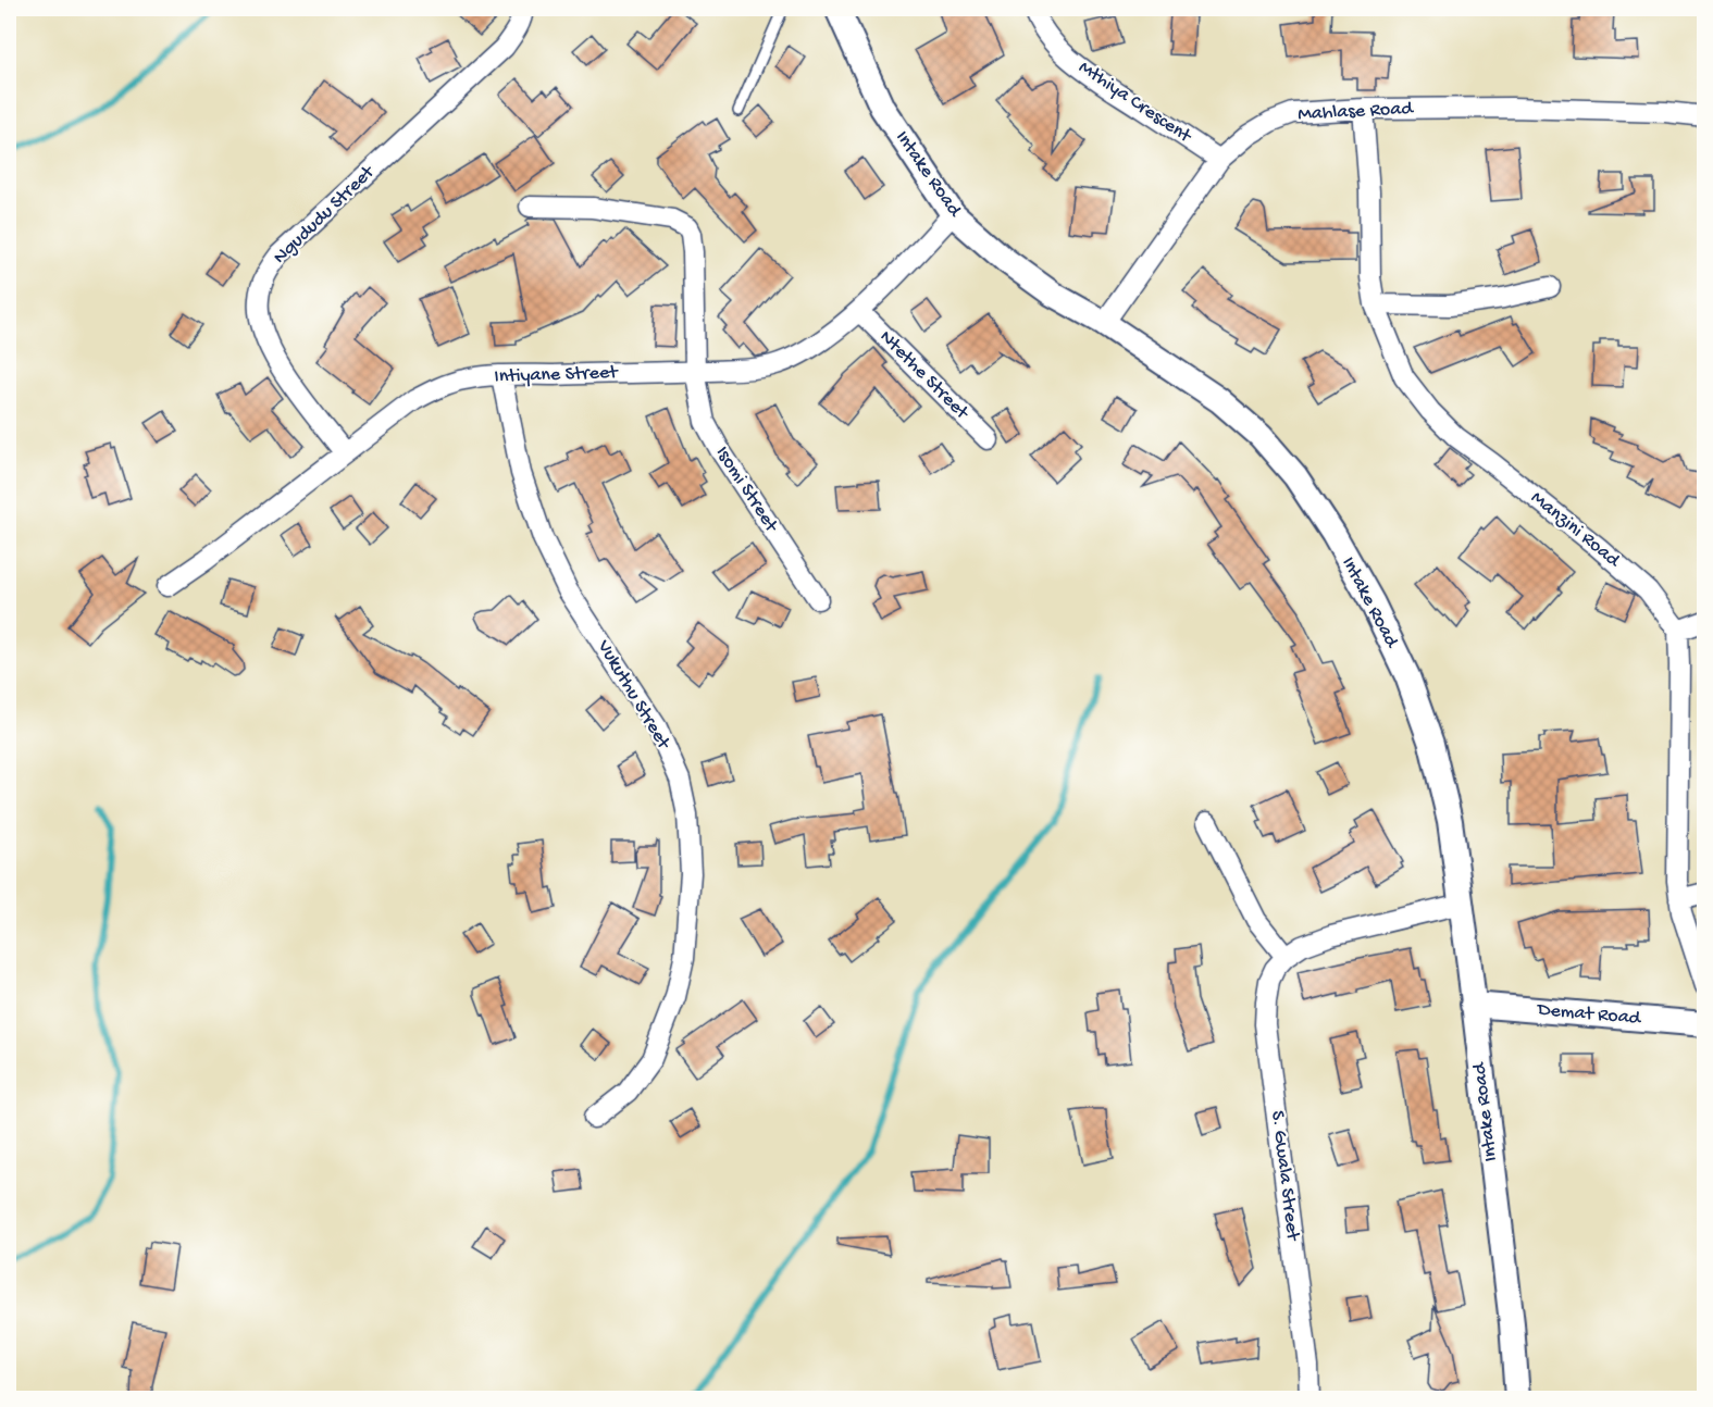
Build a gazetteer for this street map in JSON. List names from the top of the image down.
{
  "streets": {
    "street": [
      "Mthiya Crescent",
      "Mahlase Road",
      "Intake Road",
      "Ngududu Street",
      "Intiyane Street",
      "Ntethe Street",
      "Isomi Street",
      "Manzini Road",
      "Vukuthu Street",
      "Demat Road",
      "S. Gwala Street"
    ]
  },
  "crossings": [
    ["Mthiya Crescent", "Mahlase Road"],
    ["Mahlase Road", "Intake Road"],
    ["Mahlase Road", "Manzini Road"],
    ["Intake Road", "Intiyane Street"],
    ["Intake Road", "Demat Road"],
    ["Intake Road", "S. Gwala Street"],
    ["Ngududu Street", "Intiyane Street"],
    ["Intiyane Street", "Ntethe Street"],
    ["Intiyane Street", "Isomi Street"],
    ["Intiyane Street", "Vukuthu Street"]
  ]
}
